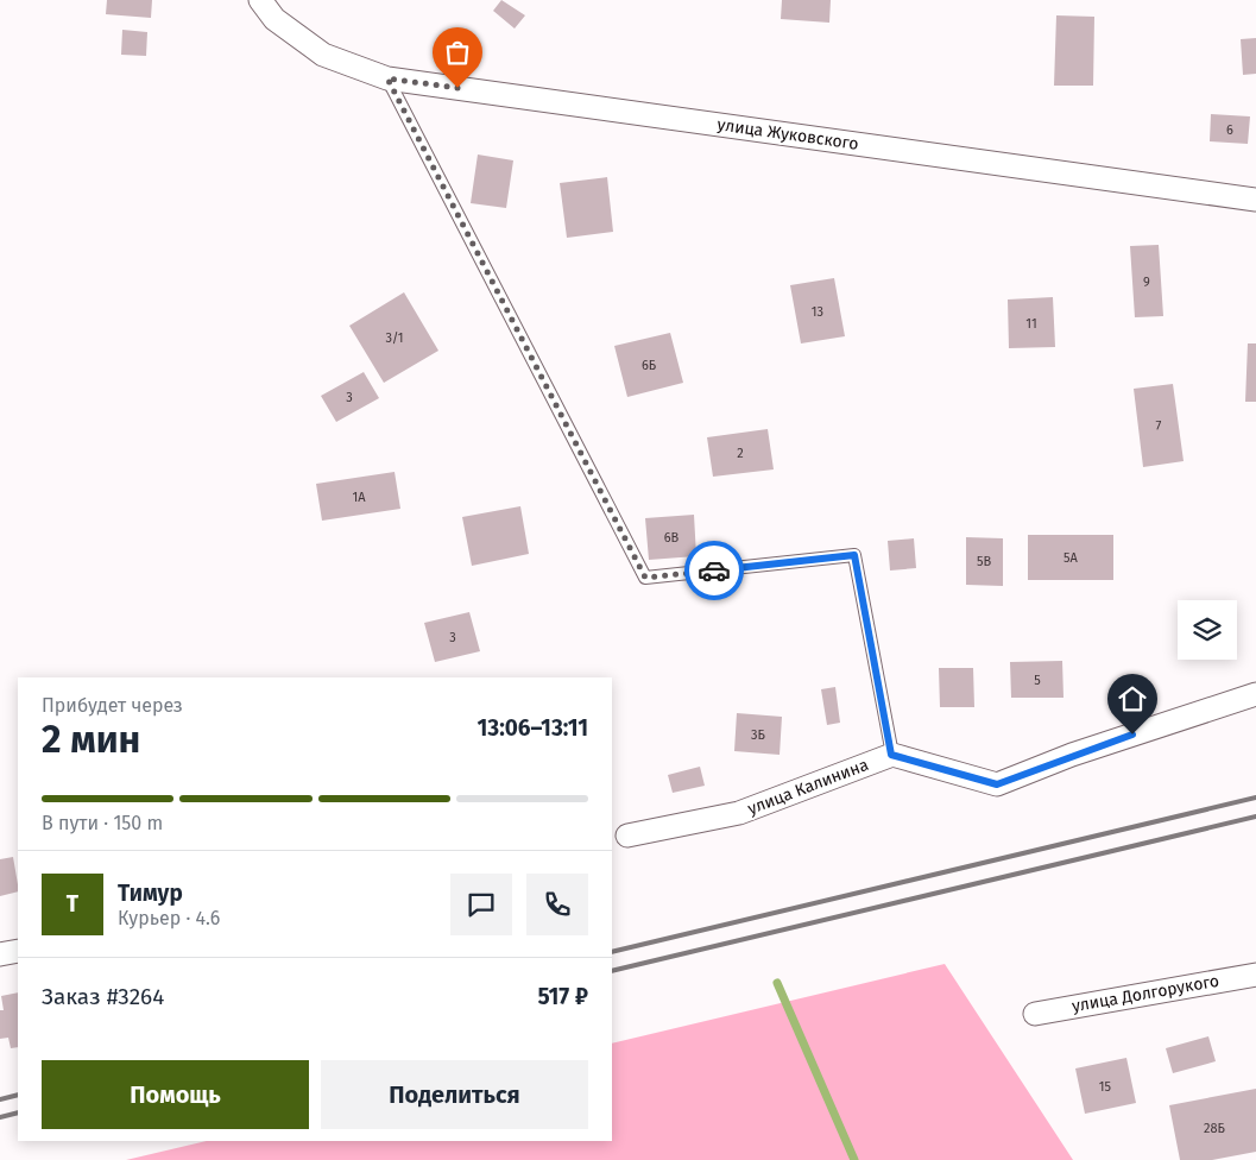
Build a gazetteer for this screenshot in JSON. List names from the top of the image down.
{
  "streets": {
    "street": ["улица Жуковского", "улица Калинина", "улица Долгорукого"]
  },
  "house_numbers": [
    "6",
    "9",
    "13",
    "11",
    "3/1",
    "6Б",
    "3",
    "7",
    "2",
    "1А",
    "6В",
    "5А",
    "5В",
    "3",
    "5",
    "3Б",
    "15",
    "28Б"
  ],
  "page": {
    "heading": ["2 мин", "Прибудет через", "13:06–13:11"],
    "panel": [
      "Тимур",
      "Курьер · 4.6",
      "Заказ #3264",
      "517 ₽"
    ],
    "bar": "В пути · 150 m",
    "round": "Т",
    "buttons": ["Помощь", "Поделиться"]
  }
}
